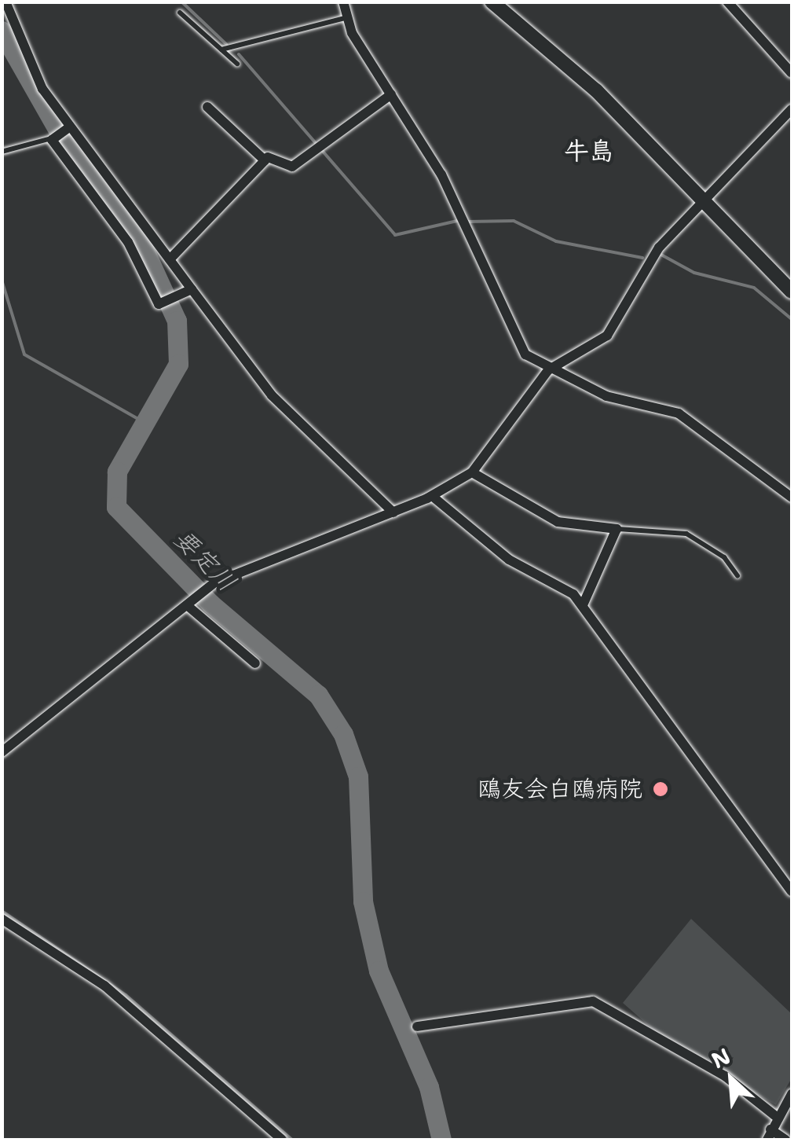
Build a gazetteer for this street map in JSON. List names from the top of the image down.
{
  "districts": ["牛島"],
  "water": ["要定川"],
  "places": ["鴎友会白鴎病院"],
  "north": "top left"
}
